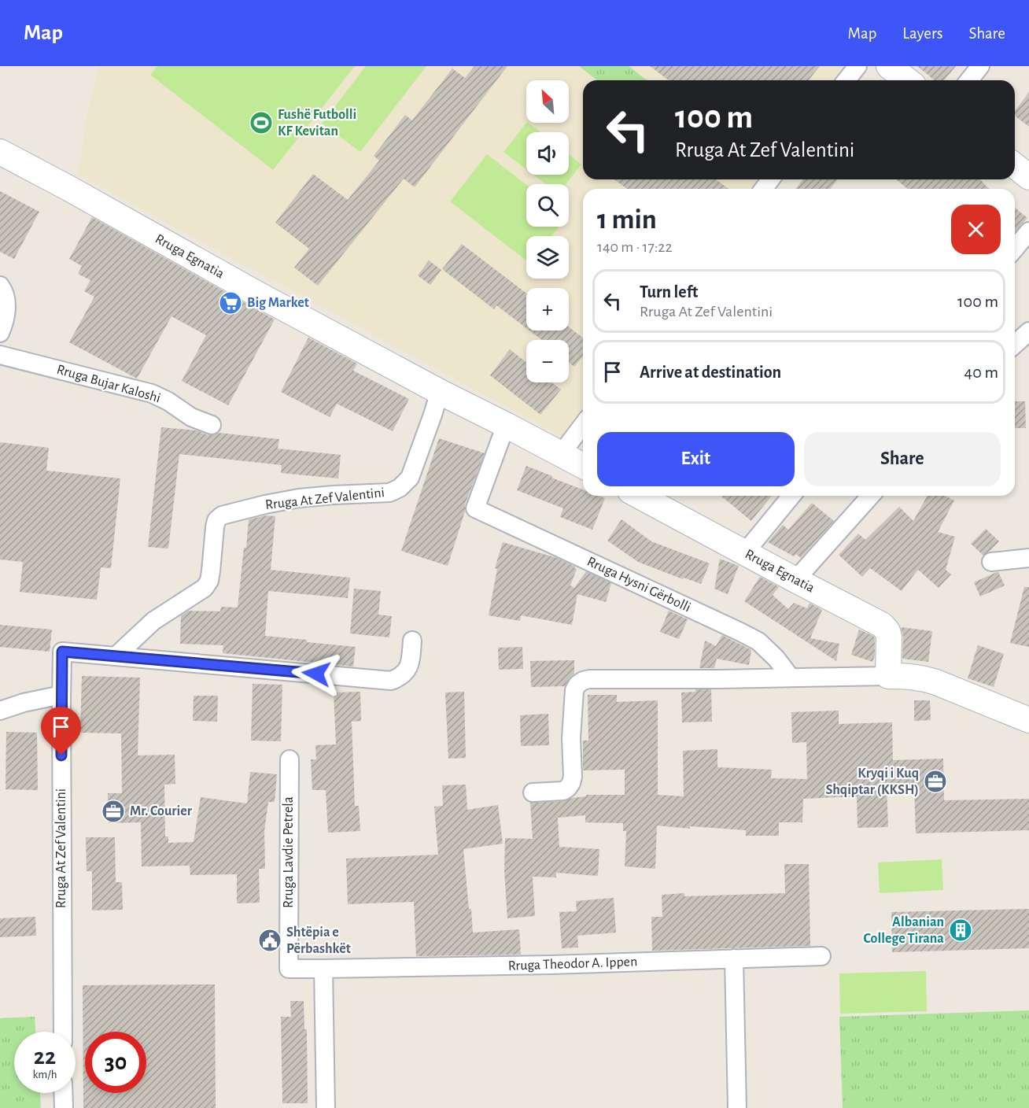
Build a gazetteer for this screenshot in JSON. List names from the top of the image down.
{
  "streets": {
    "street": [
      "Rruga Egnatia",
      "Rruga Bujar Kaloshi",
      "Rruga At Zef Valentini",
      "Rruga Hysni Gërbolli",
      "Rruga Lavdie Petrela",
      "Rruga Theodor A. Ippen"
    ]
  },
  "crossings": [
    ["Rruga Egnatia", "Rruga At Zef Valentini"],
    ["Rruga Egnatia", "Rruga Hysni Gërbolli"],
    ["Rruga Lavdie Petrela", "Rruga Theodor A. Ippen"]
  ],
  "places": {
    "sports": ["Fushë Futbolli KF Kevitan"],
    "supermarket": ["Big Market"],
    "office": ["Kryqi i Kuq Shqiptar (KKSH)", "Mr. Courier"],
    "building": ["Albanian College Tirana"],
    "public building": ["Shtëpia e Përbashkët"]
  },
  "north": "top left",
  "page": {
    "header": "Map",
    "nav": ["Map", "Layers", "Share"],
    "map_buttons": ["+", "−"],
    "turn": ["100 m", "Rruga At Zef Valentini"],
    "heading": ["1 min", "140 m · 17:22"],
    "list": [
      {
        "name": "Turn left",
        "note": "Rruga At Zef Valentini",
        "value": "100 m"
      },
      {
        "name": "Arrive at destination",
        "value": "40 m"
      }
    ],
    "buttons": ["Exit", "Share"],
    "speed": "22 km/h",
    "limit": "30"
  }
}
